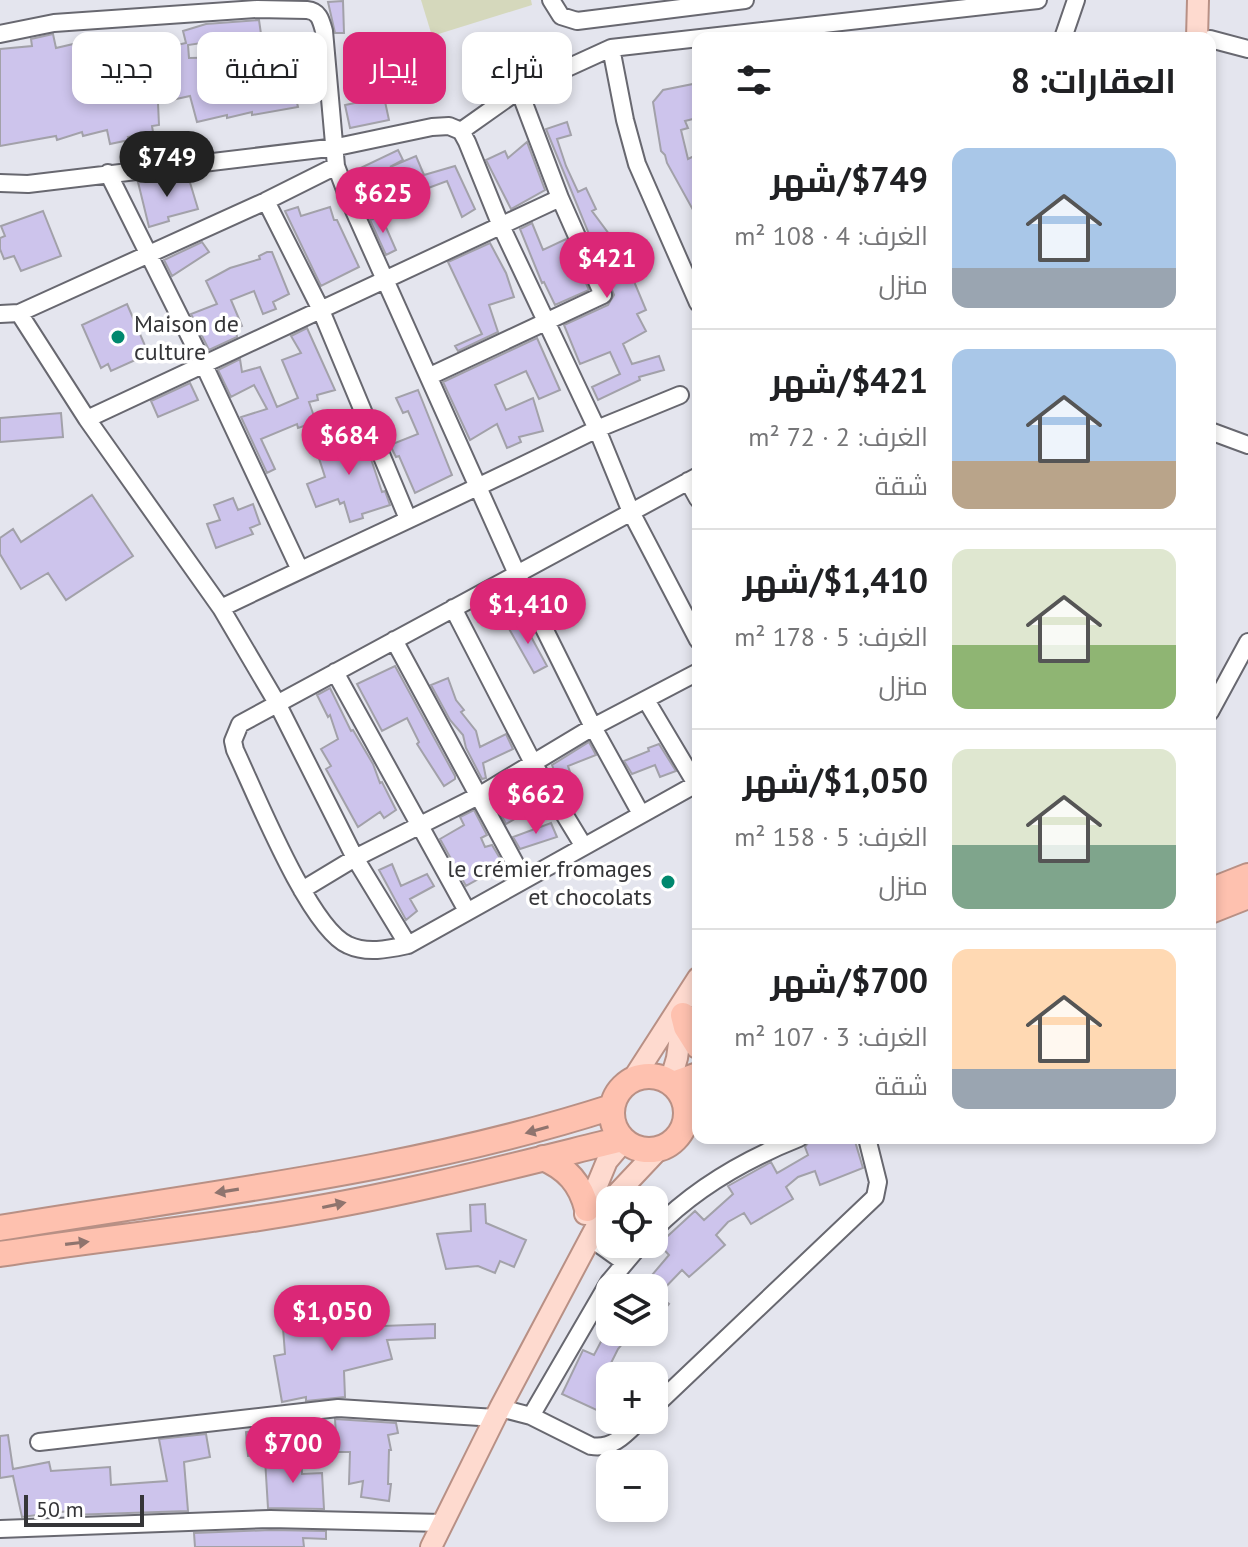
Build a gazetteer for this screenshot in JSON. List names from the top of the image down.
{
  "places": ["Maison de culture", "le crémier fromages et chocolats"],
  "scale_bar": "50 m",
  "page": {
    "chip": [
      "شراء",
      "إيجار",
      "تصفية",
      "جديد"
    ],
    "heading": "العقارات: 8",
    "list": [
      {
        "name": "$749/شهر",
        "note": "الغرف: 4 · 108 m² · منزل"
      },
      {
        "name": "$421/شهر",
        "note": "الغرف: 2 · 72 m² · شقة"
      },
      {
        "name": "$1,410/شهر",
        "note": "الغرف: 5 · 178 m² · منزل"
      },
      {
        "name": "$1,050/شهر",
        "note": "الغرف: 5 · 158 m² · منزل"
      },
      {
        "name": "$700/شهر",
        "note": "الغرف: 3 · 107 m² · شقة"
      }
    ],
    "price": [
      "$749",
      "$625",
      "$421",
      "$684",
      "$1,410",
      "$662",
      "$1,050",
      "$700"
    ],
    "map_buttons": ["+", "−"],
    "scale": "50 m"
  }
}
